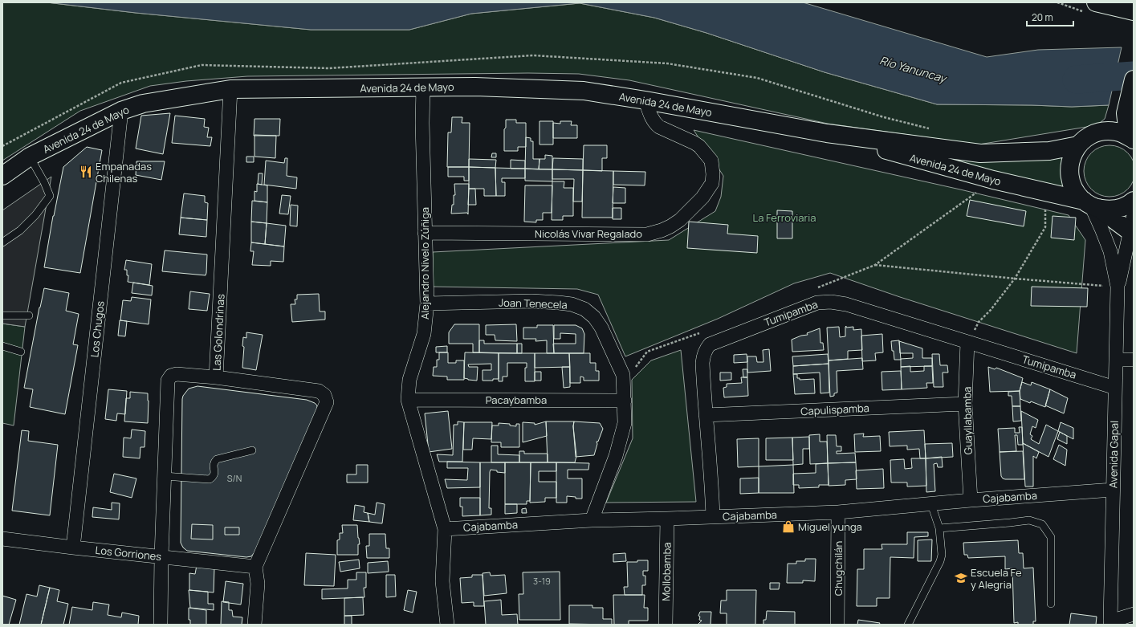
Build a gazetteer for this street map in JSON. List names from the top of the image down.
{
  "streets": {
    "main road": ["Avenida 24 de Mayo"],
    "street": [
      "Nicolás Vivar Regalado",
      "Alejandro Nivelo Zúñiga",
      "Joan Tenecela",
      "Tumipamba",
      "Los Chugos",
      "Las Golondrinas",
      "Pacaybamba",
      "Capulispamba",
      "Guayllabamba",
      "Avenida Gapal",
      "Cajabamba",
      "Los Gorriones",
      "Chugchilán",
      "Mollobamba"
    ]
  },
  "crossings": [
    ["Avenida 24 de Mayo", "Nicolás Vivar Regalado"],
    ["Avenida 24 de Mayo", "Alejandro Nivelo Zúñiga"],
    ["Avenida 24 de Mayo", "Los Chugos"],
    ["Avenida 24 de Mayo", "Las Golondrinas"],
    ["Avenida 24 de Mayo", "Avenida Gapal"],
    ["Nicolás Vivar Regalado", "Alejandro Nivelo Zúñiga"],
    ["Alejandro Nivelo Zúñiga", "Joan Tenecela"],
    ["Alejandro Nivelo Zúñiga", "Pacaybamba"],
    ["Alejandro Nivelo Zúñiga", "Cajabamba"],
    ["Joan Tenecela", "Pacaybamba"],
    ["Joan Tenecela", "Cajabamba"],
    ["Tumipamba", "Capulispamba"],
    ["Tumipamba", "Guayllabamba"],
    ["Tumipamba", "Avenida Gapal"],
    ["Tumipamba", "Cajabamba"],
    ["Los Chugos", "Los Gorriones"],
    ["Las Golondrinas", "Los Gorriones"],
    ["Capulispamba", "Guayllabamba"],
    ["Guayllabamba", "Cajabamba"],
    ["Avenida Gapal", "Cajabamba"],
    ["Cajabamba", "Chugchilán"],
    ["Cajabamba", "Mollobamba"]
  ],
  "water": ["Río Yanuncay"],
  "parks": ["La Ferroviaria"],
  "places": {
    "restaurant": ["Empanadas Chilenas"],
    "shop": ["Miguel yunga"],
    "school or university": ["Escuela Fe y Alegria"]
  },
  "house_numbers": ["S/N", "3-19"],
  "scale_bar": "20 m"
}
